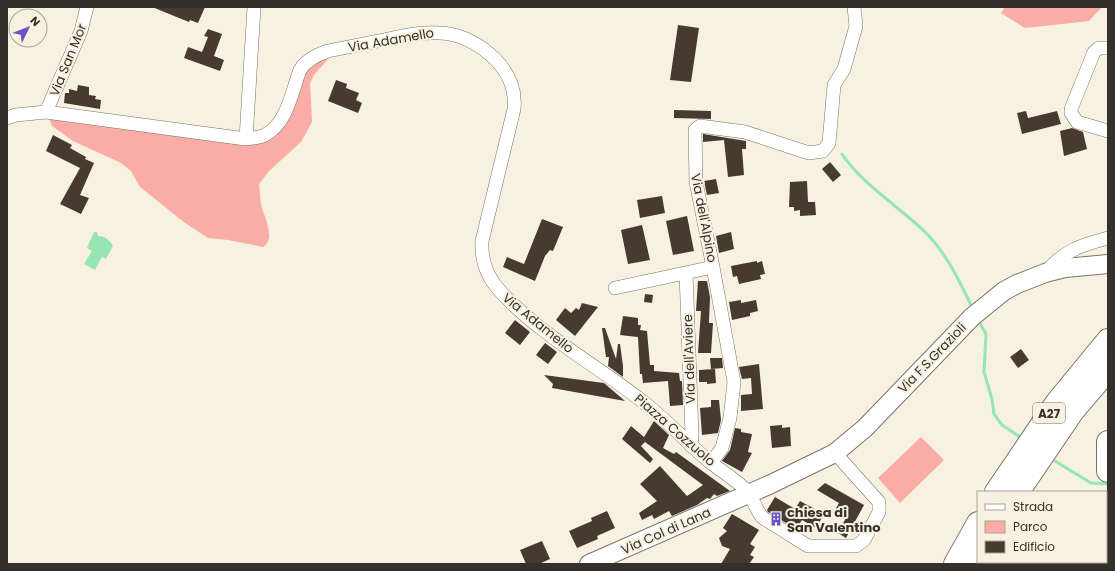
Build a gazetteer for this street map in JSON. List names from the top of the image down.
{
  "streets": {
    "highway": ["A27"],
    "main road": ["Via F.S.Grazioli", "Via Col di Lana"],
    "street": [
      "Via Adamello",
      "Via San Mor",
      "Via dell'Alpino",
      "Via dell'Aviere",
      "Piazza Cozzuolo"
    ]
  },
  "crossings": [
    ["Via Adamello", "Via San Mor"],
    ["Via Adamello", "Piazza Cozzuolo"],
    ["Via dell'Alpino", "Piazza Cozzuolo"],
    ["Via F.S.Grazioli", "Piazza Cozzuolo"],
    ["Via F.S.Grazioli", "Via Col di Lana"],
    ["Via dell'Aviere", "Piazza Cozzuolo"],
    ["Piazza Cozzuolo", "Via Col di Lana"]
  ],
  "places": {
    "building": ["chiesa di San Valentino"]
  },
  "legend": ["Strada", "Parco", "Edificio"],
  "north": "top right"
}
